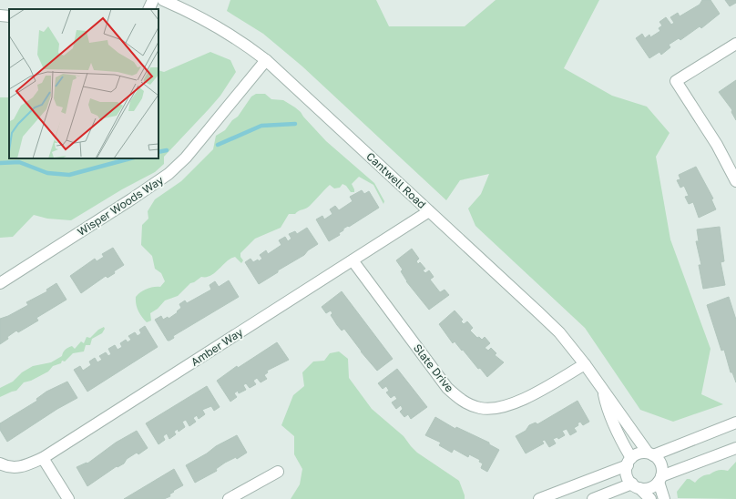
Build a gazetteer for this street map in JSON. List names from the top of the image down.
{
  "streets": {
    "street": [
      "Cantwell Road",
      "Wisper Woods Way",
      "Amber Way",
      "Slate Drive"
    ]
  },
  "crossings": [
    ["Cantwell Road", "Wisper Woods Way"],
    ["Cantwell Road", "Amber Way"],
    ["Cantwell Road", "Slate Drive"],
    ["Amber Way", "Slate Drive"]
  ]
}
